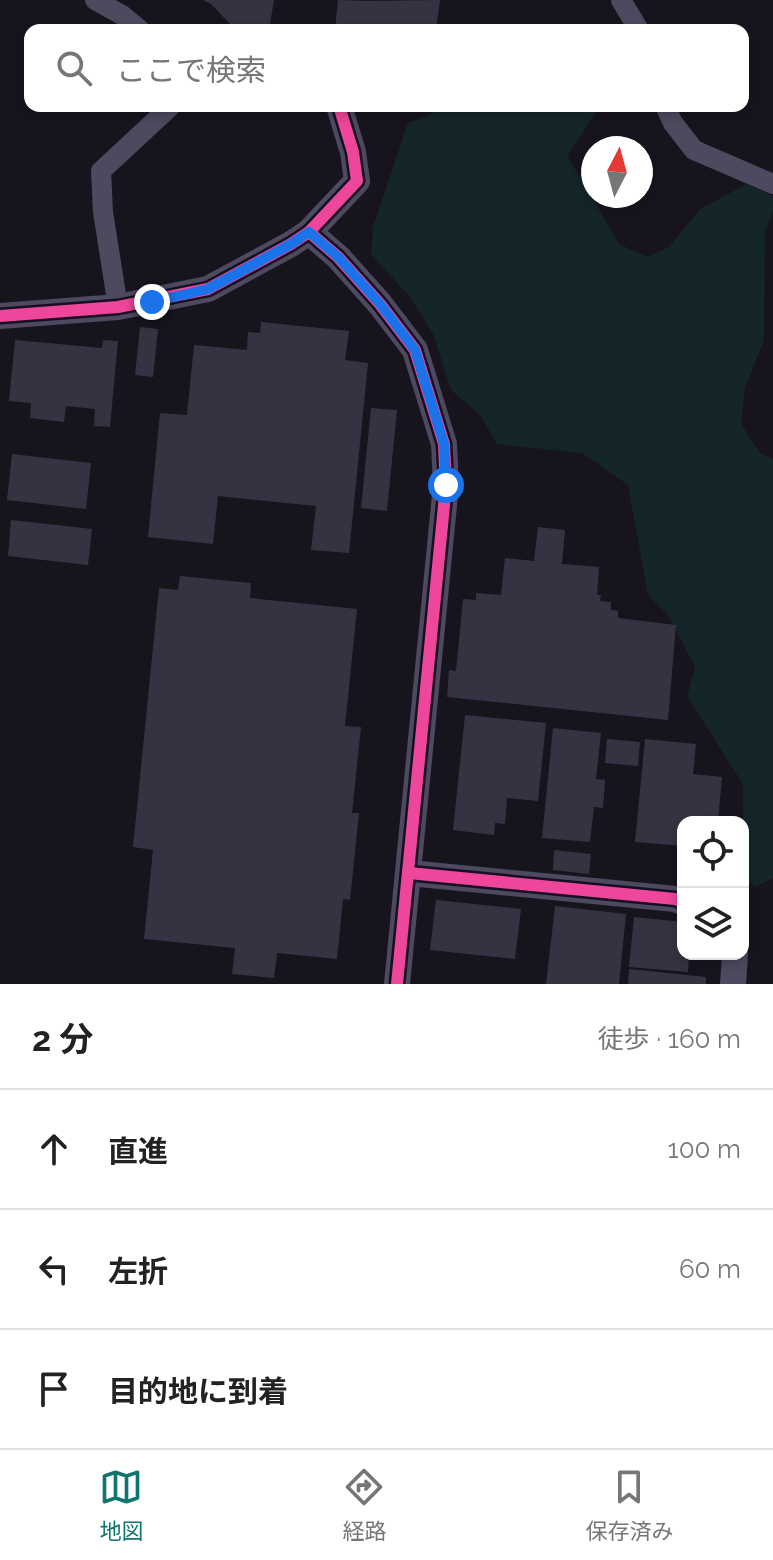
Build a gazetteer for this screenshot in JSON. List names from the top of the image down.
{
  "north": "top",
  "page": {
    "search": "ここで検索",
    "heading": ["2 分", "徒歩 · 160 m"],
    "list": [
      ["直進", "100 m"],
      ["左折", "60 m"],
      "目的地に到着"
    ],
    "nav": ["地図", "経路", "保存済み"]
  }
}
